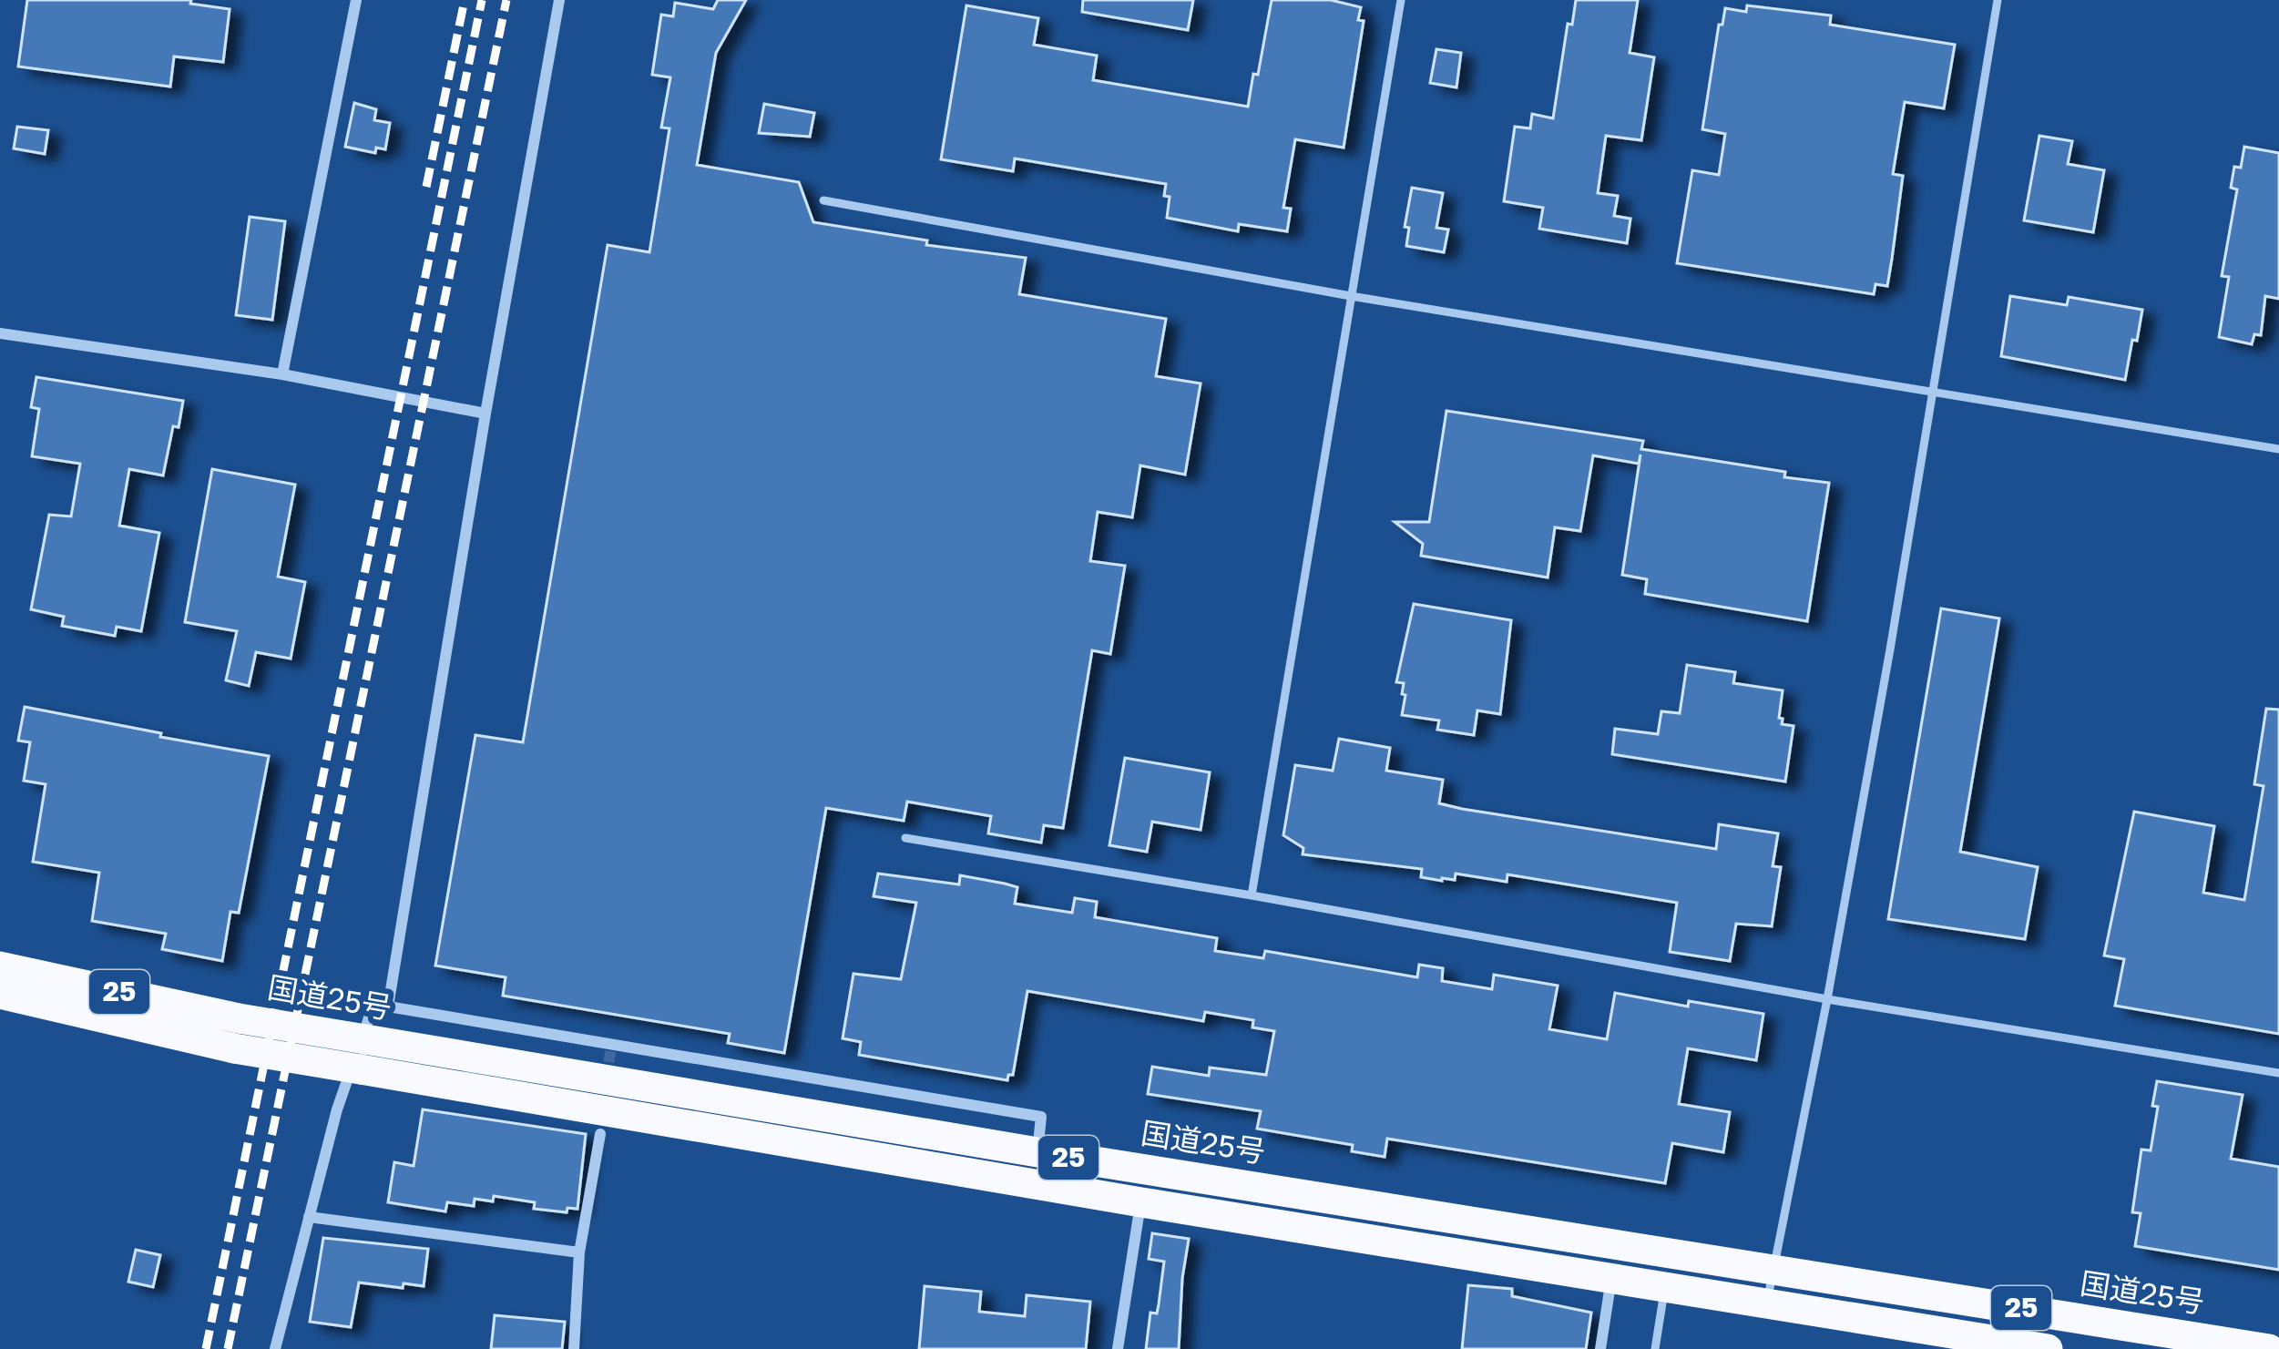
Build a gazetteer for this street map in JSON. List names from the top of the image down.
{
  "streets": {
    "highway": ["25", "国道25号"]
  }
}
